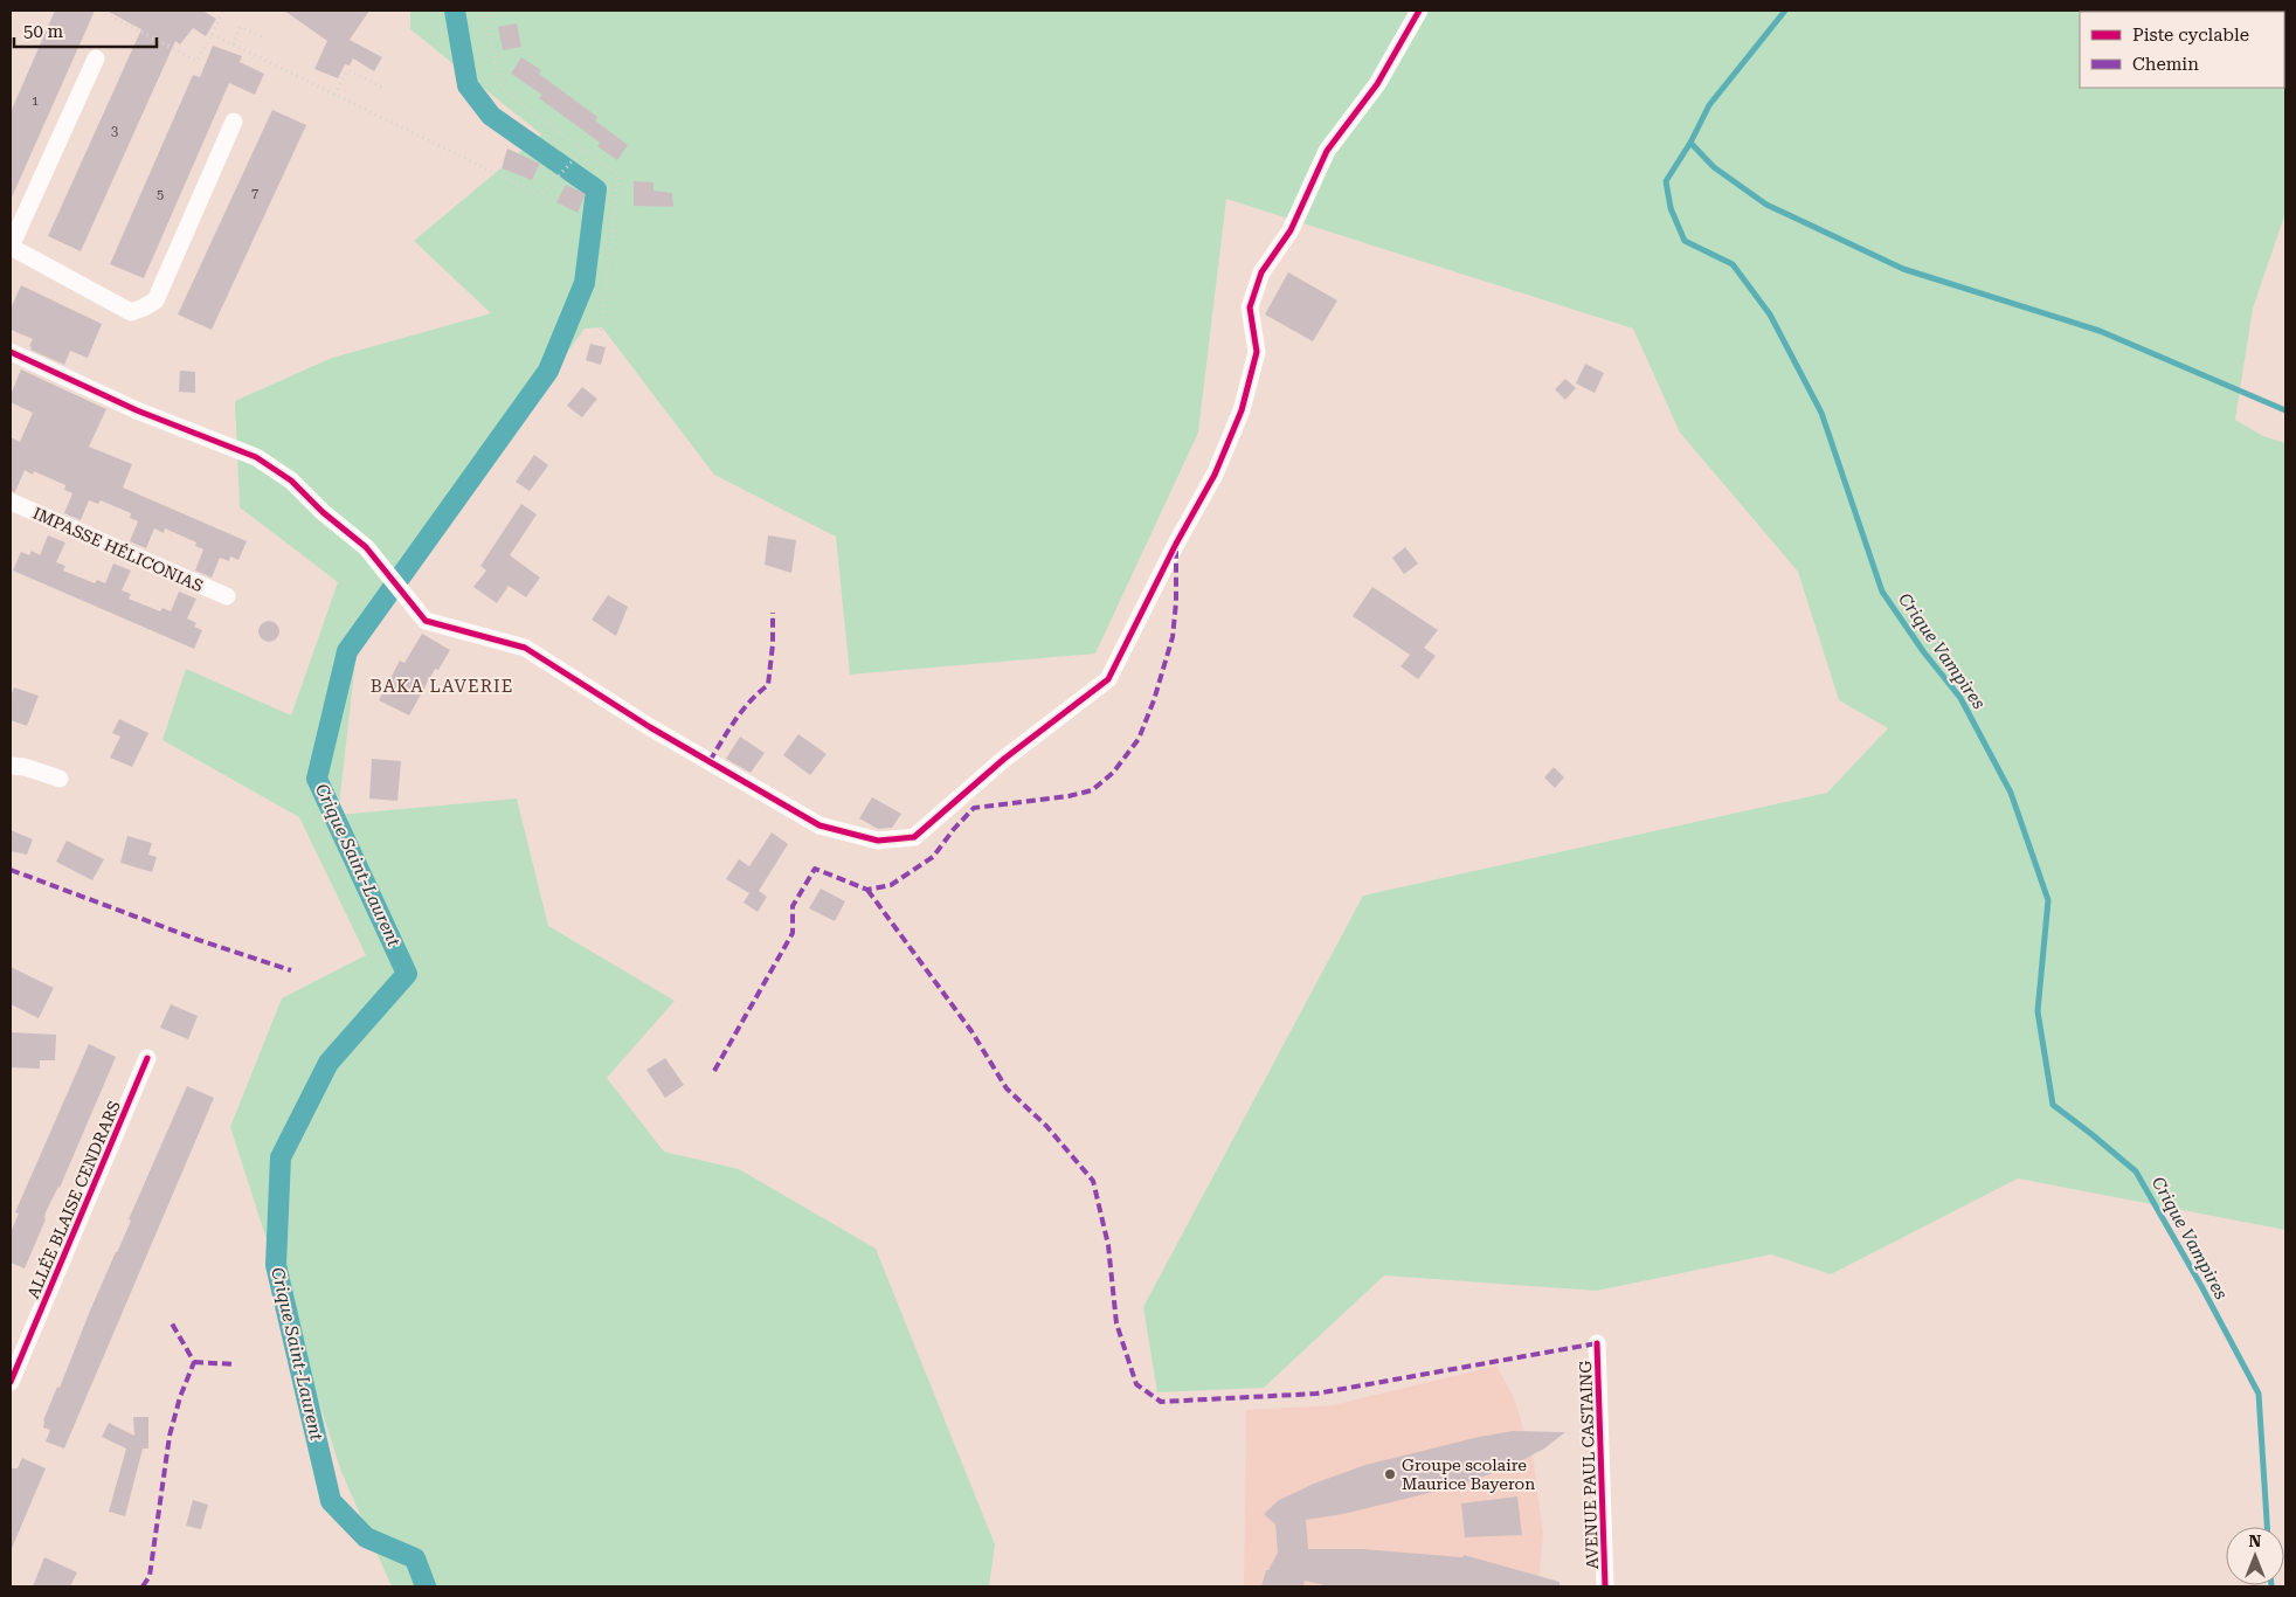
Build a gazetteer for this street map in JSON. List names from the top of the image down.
{
  "streets": {
    "street": ["IMPASSE HÉLICONIAS", "ALLÉE BLAISE CENDRARS", "AVENUE PAUL CASTAING"]
  },
  "districts": ["BAKA LAVERIE"],
  "water": ["Crique Vampires", "Crique Saint-Laurent"],
  "places": ["Groupe scolaire Maurice Bayeron"],
  "house_numbers": [
    "1",
    "3",
    "7",
    "5"
  ],
  "legend": ["Piste cyclable", "Chemin"],
  "scale_bar": "50 m",
  "north": "top"
}
